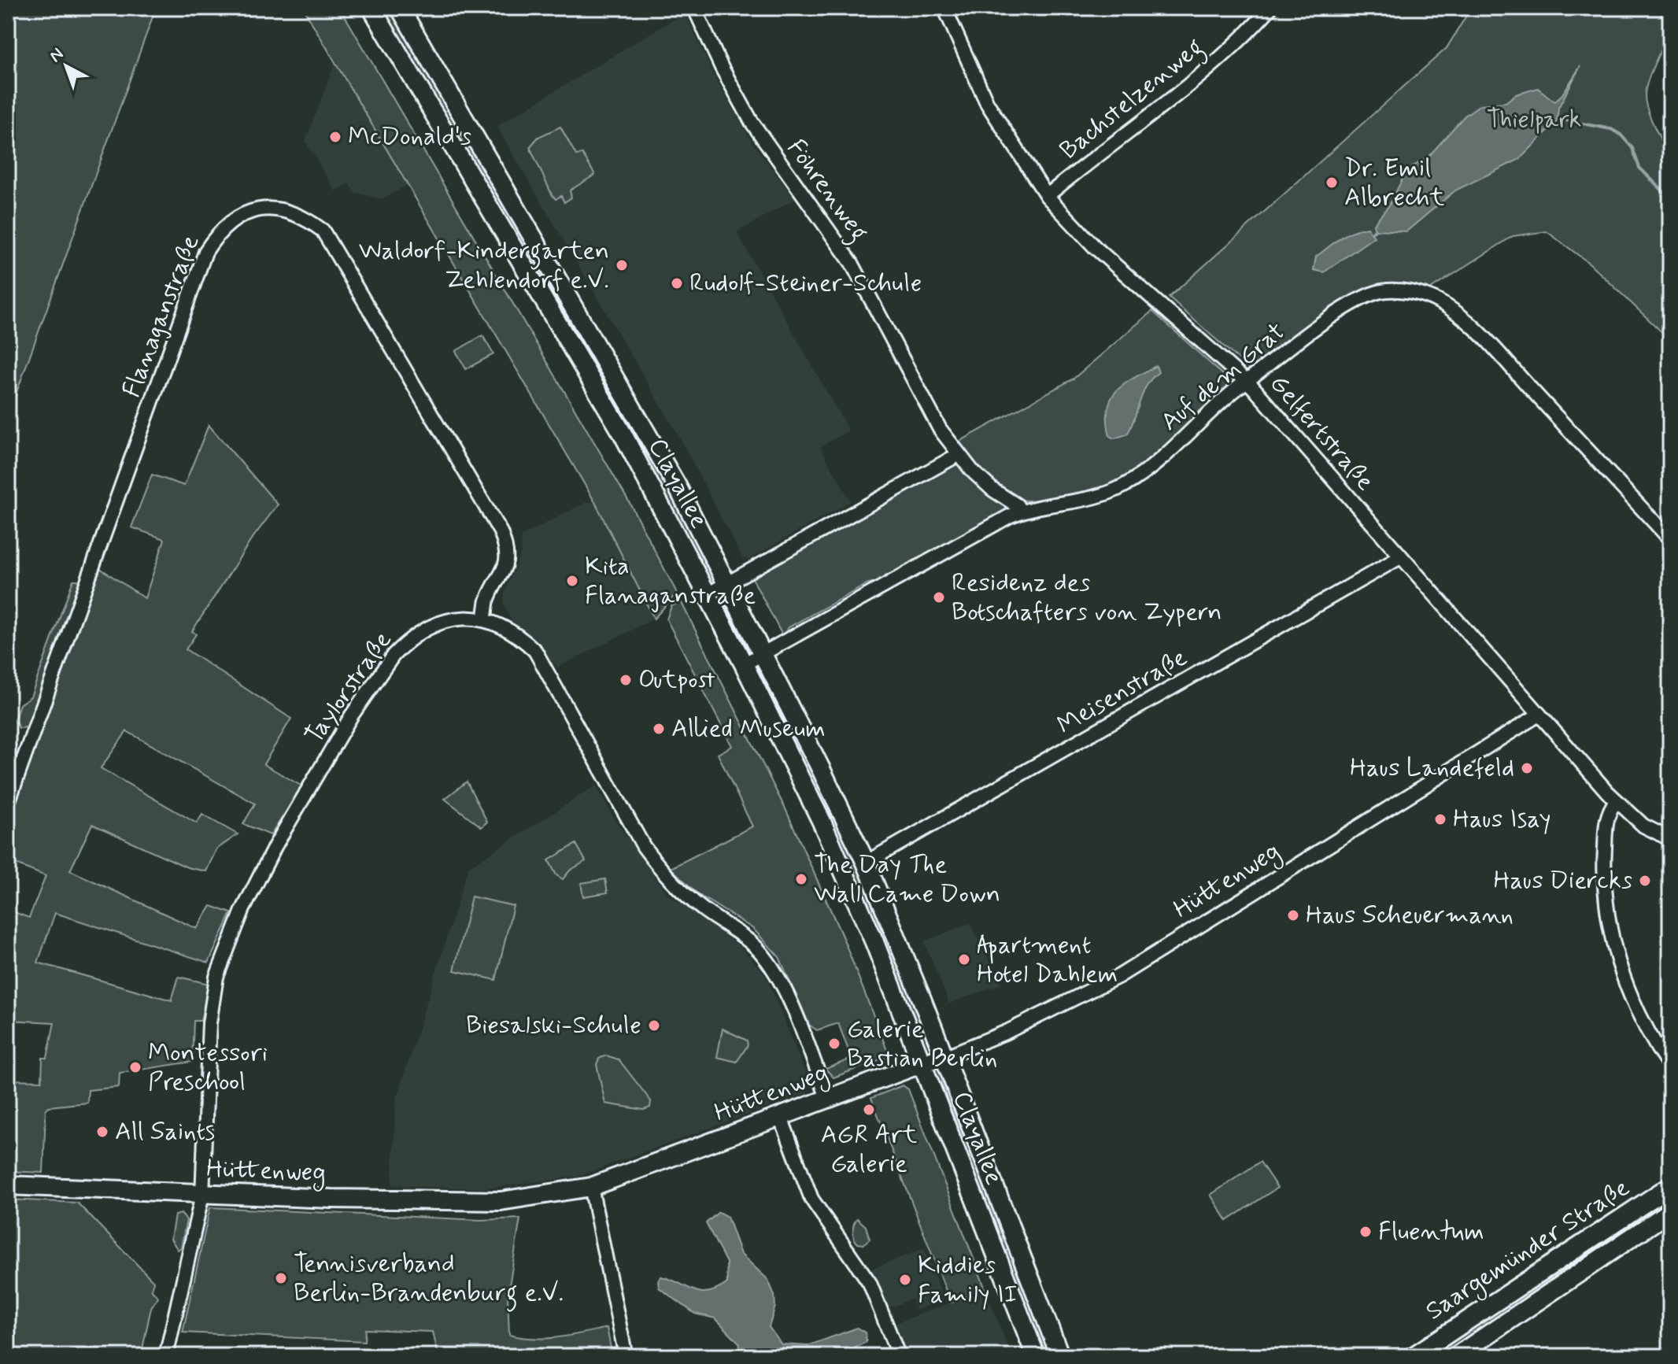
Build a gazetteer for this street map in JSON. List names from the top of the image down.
{
  "streets": {
    "main road": ["Clayallee", "Hüttenweg", "Saargemünder Straße"],
    "street": [
      "Bachstelzenweg",
      "Föhrenweg",
      "Flanaganstraße",
      "Auf dem Grat",
      "Gelfertstraße",
      "Taylorstraße",
      "Meisenstraße"
    ]
  },
  "crossings": [
    ["Bachstelzenweg", "Gelfertstraße"],
    ["Föhrenweg", "Auf dem Grat"],
    ["Flanaganstraße", "Taylorstraße"],
    ["Auf dem Grat", "Gelfertstraße"],
    ["Auf dem Grat", "Clayallee"],
    ["Gelfertstraße", "Meisenstraße"],
    ["Gelfertstraße", "Hüttenweg"],
    ["Clayallee", "Meisenstraße"],
    ["Clayallee", "Hüttenweg"],
    ["Taylorstraße", "Hüttenweg"]
  ],
  "parks": ["Thielpark"],
  "places": [
    "McDonald's",
    "Dr. Emil Albrecht",
    "Waldorf-Kindergarten Zehlendorf e.V.",
    "Rudolf-Steiner-Schule",
    "Kita Flanaganstraße",
    "Residenz des Botschafters von Zypern",
    "Outpost",
    "Allied Museum",
    "Haus Landefeld",
    "Haus Isay",
    "The Day The Wall Came Down",
    "Haus Diercks",
    "Haus Scheuermann",
    "Apartment Hotel Dahlem",
    "Biesalski-Schule",
    "Galerie Bastian Berlin",
    "Montessori Preschool",
    "AGR Art Galerie",
    "All Saints",
    "Fluentum",
    "Tennisverband Berlin-Brandenburg e.V.",
    "Kiddies Family II"
  ],
  "north": "top left"
}
